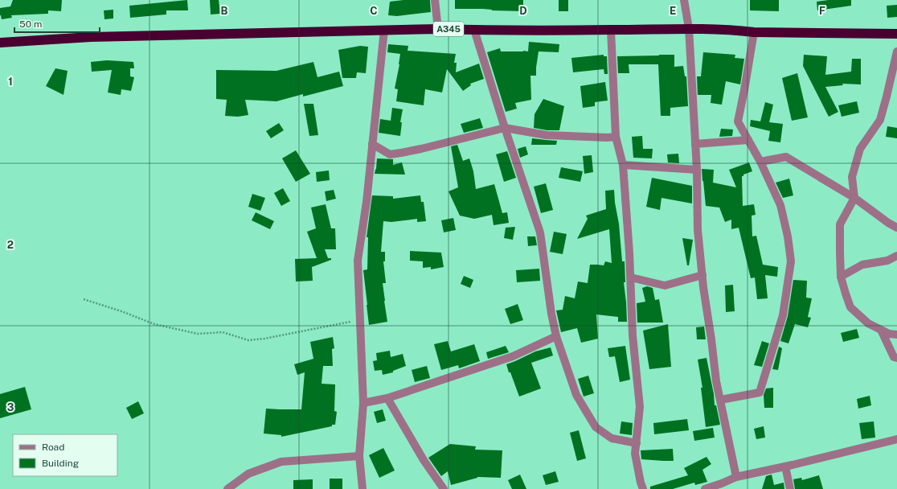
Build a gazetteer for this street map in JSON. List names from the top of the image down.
{
  "streets": {
    "highway": ["A345"]
  },
  "legend": ["Road", "Building"],
  "scale_bar": "50 m",
  "grid": {
    "columns": [
      "B",
      "C",
      "D",
      "E",
      "F"
    ],
    "rows": ["1", "2", "3"]
  }
}
